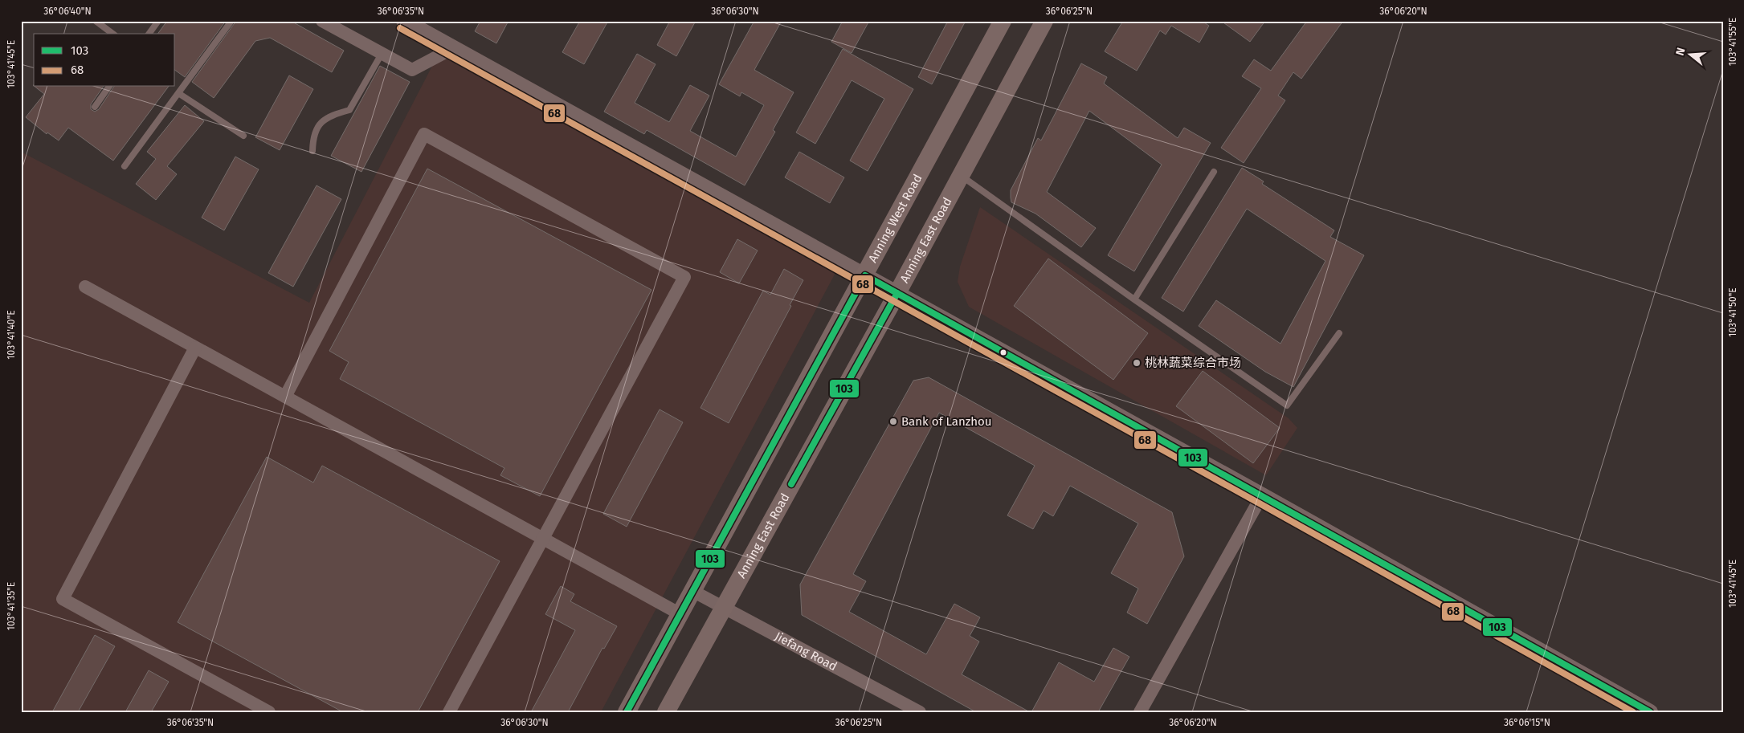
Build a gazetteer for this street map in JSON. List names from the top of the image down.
{
  "streets": {
    "main road": ["Anning West Road", "Anning East Road"],
    "street": ["Jiefang Road"]
  },
  "crossings": [
    ["Anning West Road", "Jiefang Road"],
    ["Anning East Road", "Jiefang Road"]
  ],
  "places": ["桃林蔬菜综合市场", "Bank of Lanzhou"],
  "lines": ["transit line 68", "transit line 103"],
  "legend": ["103", "68"],
  "north": "left",
  "coordinates": [
    "36°06'40\"N",
    "36°06'35\"N",
    "36°06'30\"N",
    "36°06'25\"N",
    "36°06'20\"N",
    "103°41'55\"E",
    "103°41'45\"E",
    "103°41'50\"E",
    "103°41'40\"E",
    "103°41'35\"E",
    "36°06'15\"N"
  ]
}
